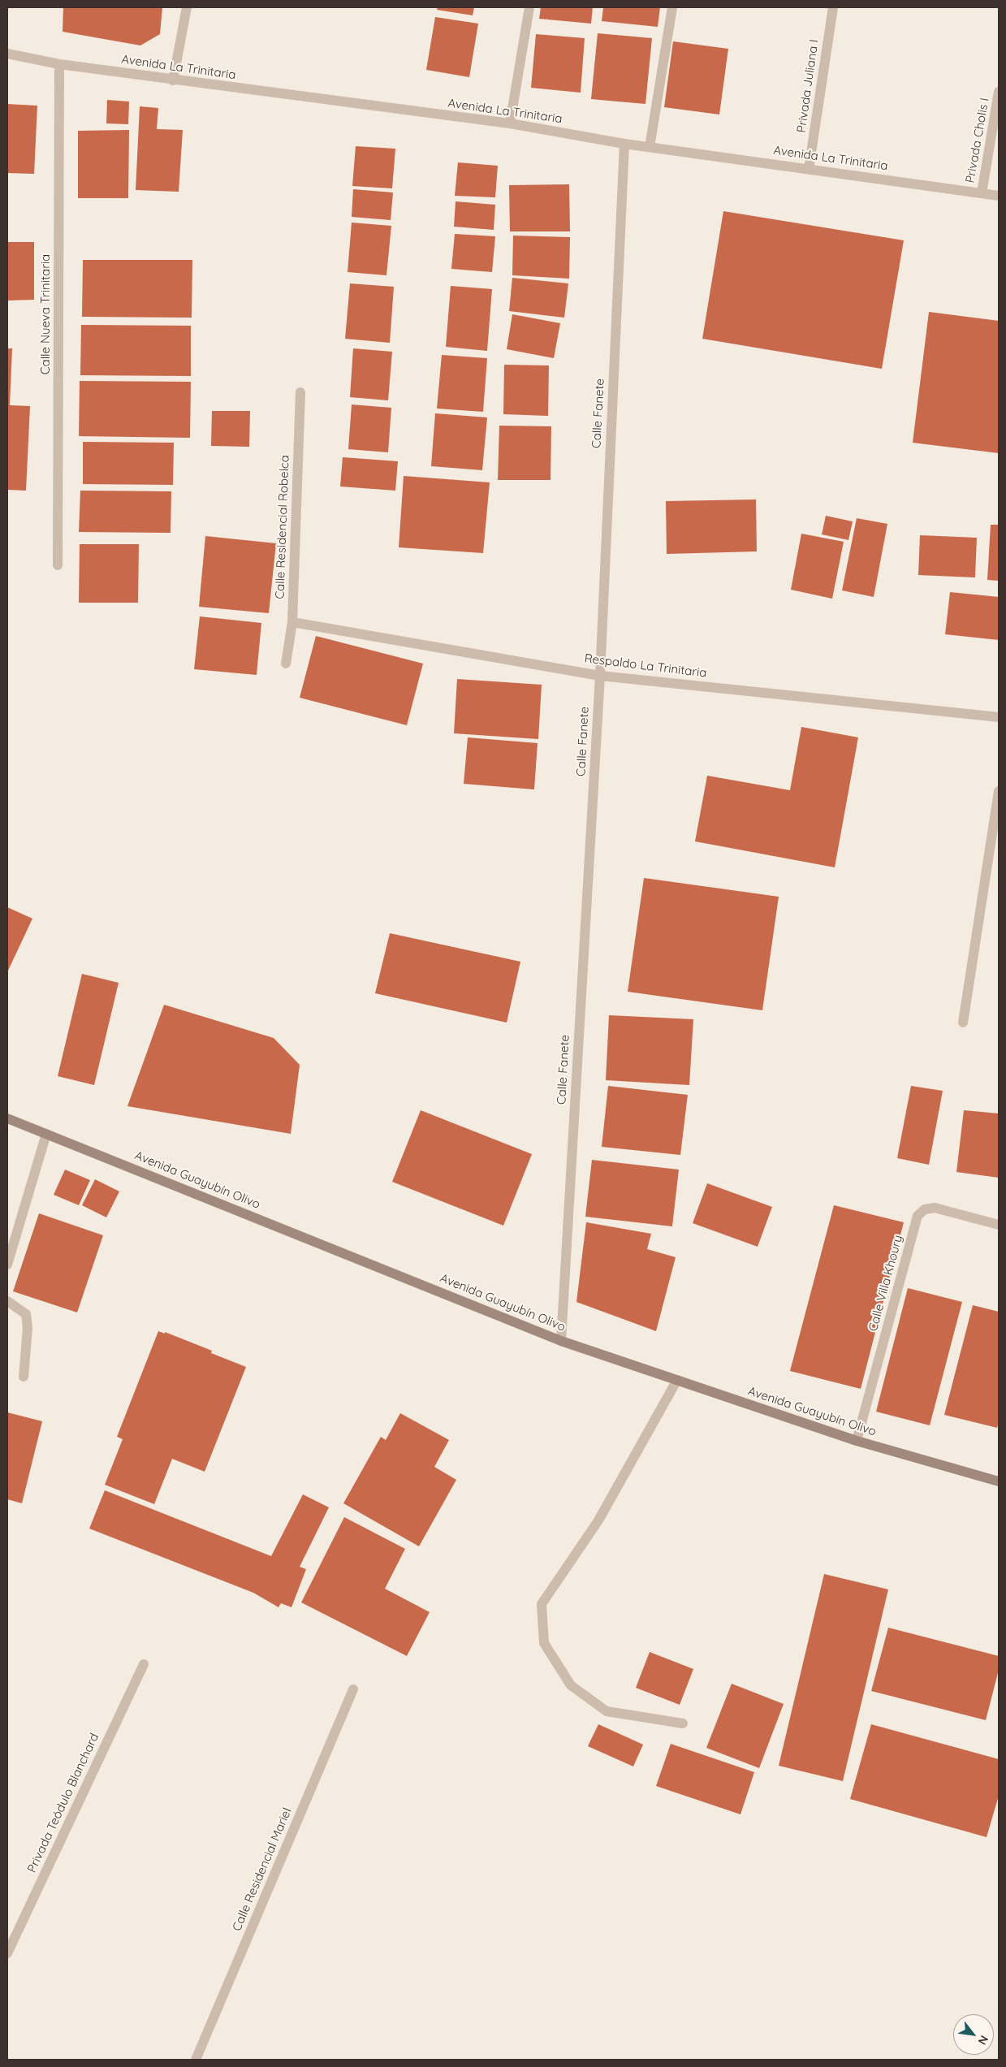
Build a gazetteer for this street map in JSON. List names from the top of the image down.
{
  "streets": {
    "main road": ["Avenida Guayubín Olivo"],
    "street": [
      "Avenida La Trinitaria",
      "Privada Juliana I",
      "Privada Cholis I",
      "Calle Nueva Trinitaria",
      "Calle Fanete",
      "Calle Residencial Robelca",
      "Respaldo La Trinitaria",
      "Calle Villa Khoury",
      "Privada Teódulo Blanchard",
      "Calle Residencial Mariel"
    ]
  },
  "crossings": [
    ["Avenida La Trinitaria", "Privada Juliana I"],
    ["Avenida La Trinitaria", "Privada Cholis I"],
    ["Avenida La Trinitaria", "Calle Nueva Trinitaria"],
    ["Avenida La Trinitaria", "Calle Fanete"],
    ["Calle Fanete", "Respaldo La Trinitaria"],
    ["Calle Fanete", "Avenida Guayubín Olivo"],
    ["Calle Residencial Robelca", "Respaldo La Trinitaria"],
    ["Avenida Guayubín Olivo", "Calle Villa Khoury"]
  ],
  "north": "bottom right"
}
